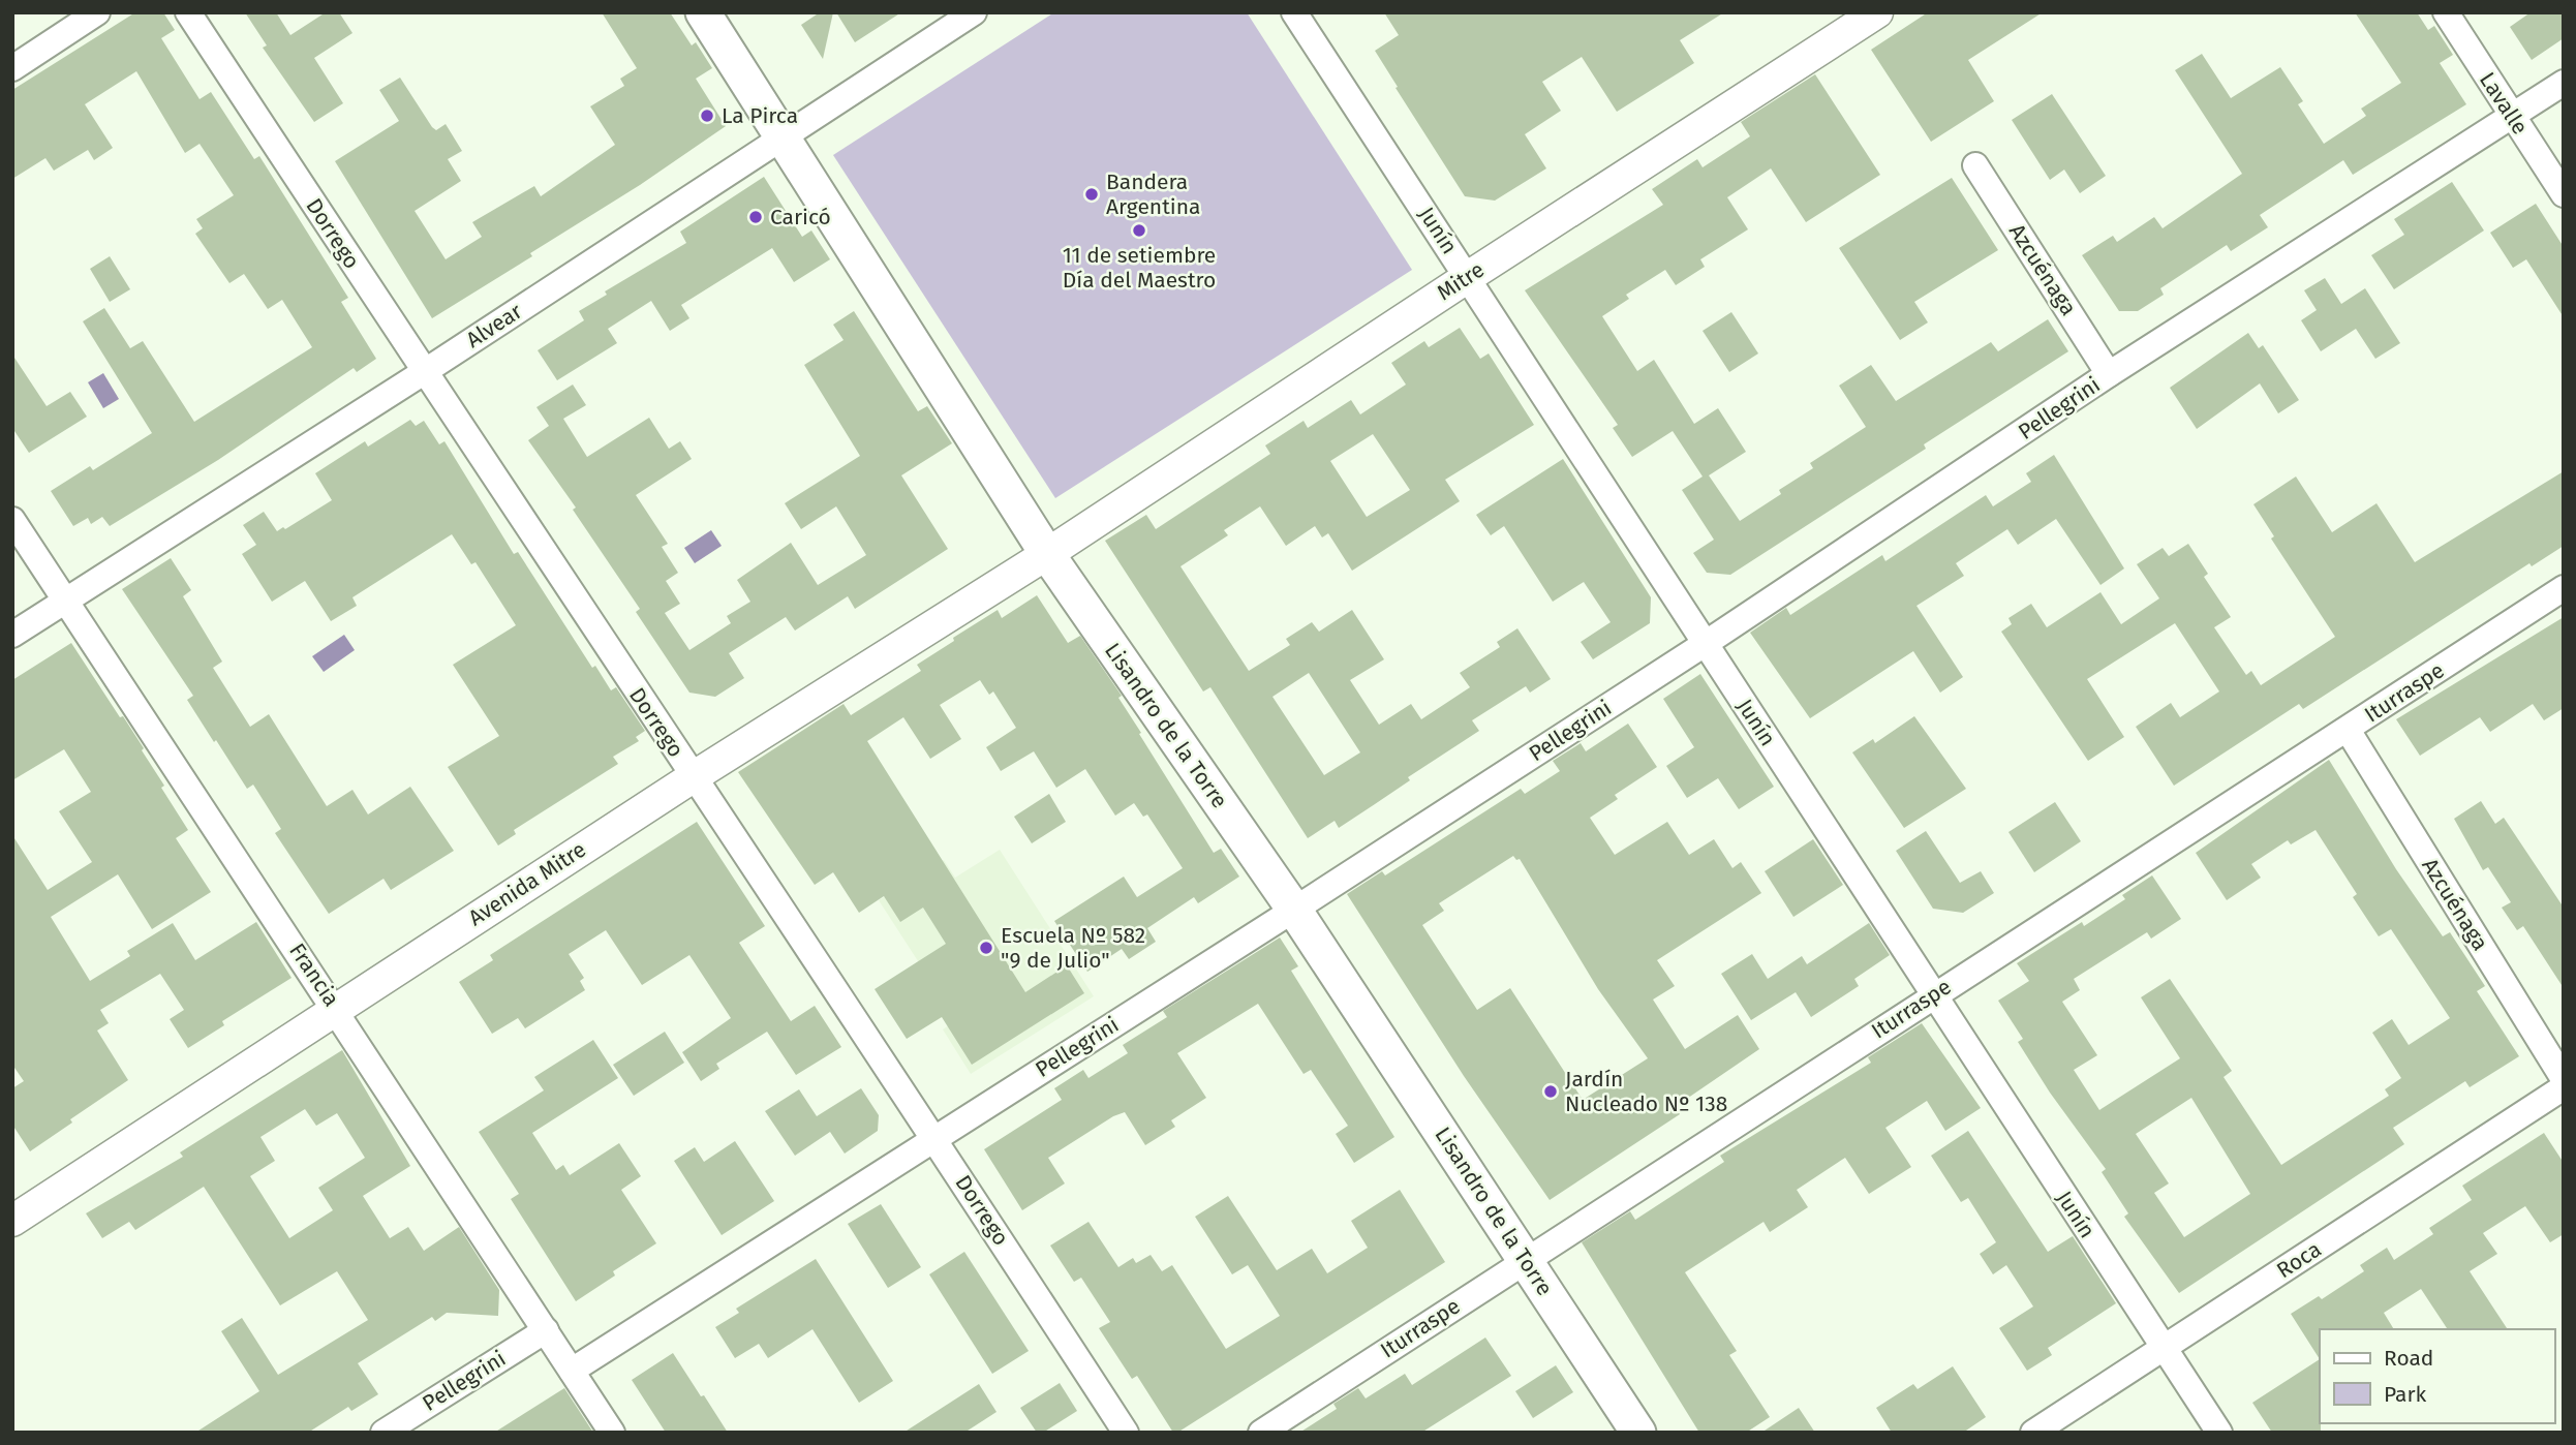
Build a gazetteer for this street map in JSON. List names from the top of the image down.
{
  "streets": {
    "main road": ["Lisandro de la Torre"],
    "street": [
      "Lavalle",
      "Junín",
      "Dorrego",
      "Azcuénaga",
      "Mitre",
      "Alvear",
      "Pellegrini",
      "Iturraspe",
      "Avenida Mitre",
      "Francia",
      "Roca"
    ]
  },
  "crossings": [
    ["Lavalle", "Pellegrini"],
    ["Junín", "Mitre"],
    ["Junín", "Pellegrini"],
    ["Junín", "Iturraspe"],
    ["Junín", "Roca"],
    ["Dorrego", "Alvear"],
    ["Dorrego", "Pellegrini"],
    ["Dorrego", "Avenida Mitre"],
    ["Azcuénaga", "Pellegrini"],
    ["Azcuénaga", "Iturraspe"],
    ["Mitre", "Lisandro de la Torre"],
    ["Mitre", "Avenida Mitre"],
    ["Alvear", "Lisandro de la Torre"],
    ["Alvear", "Francia"],
    ["Pellegrini", "Lisandro de la Torre"],
    ["Pellegrini", "Francia"],
    ["Iturraspe", "Lisandro de la Torre"],
    ["Lisandro de la Torre", "Avenida Mitre"],
    ["Avenida Mitre", "Francia"]
  ],
  "places": [
    "La Pirca",
    "Bandera Argentina",
    "Caricó",
    "11 de setiembre Día del Maestro",
    "Escuela Nº 582 \"9 de Julio\"",
    "Jardín Nucleado Nº 138"
  ],
  "legend": ["Road", "Park"]
}
